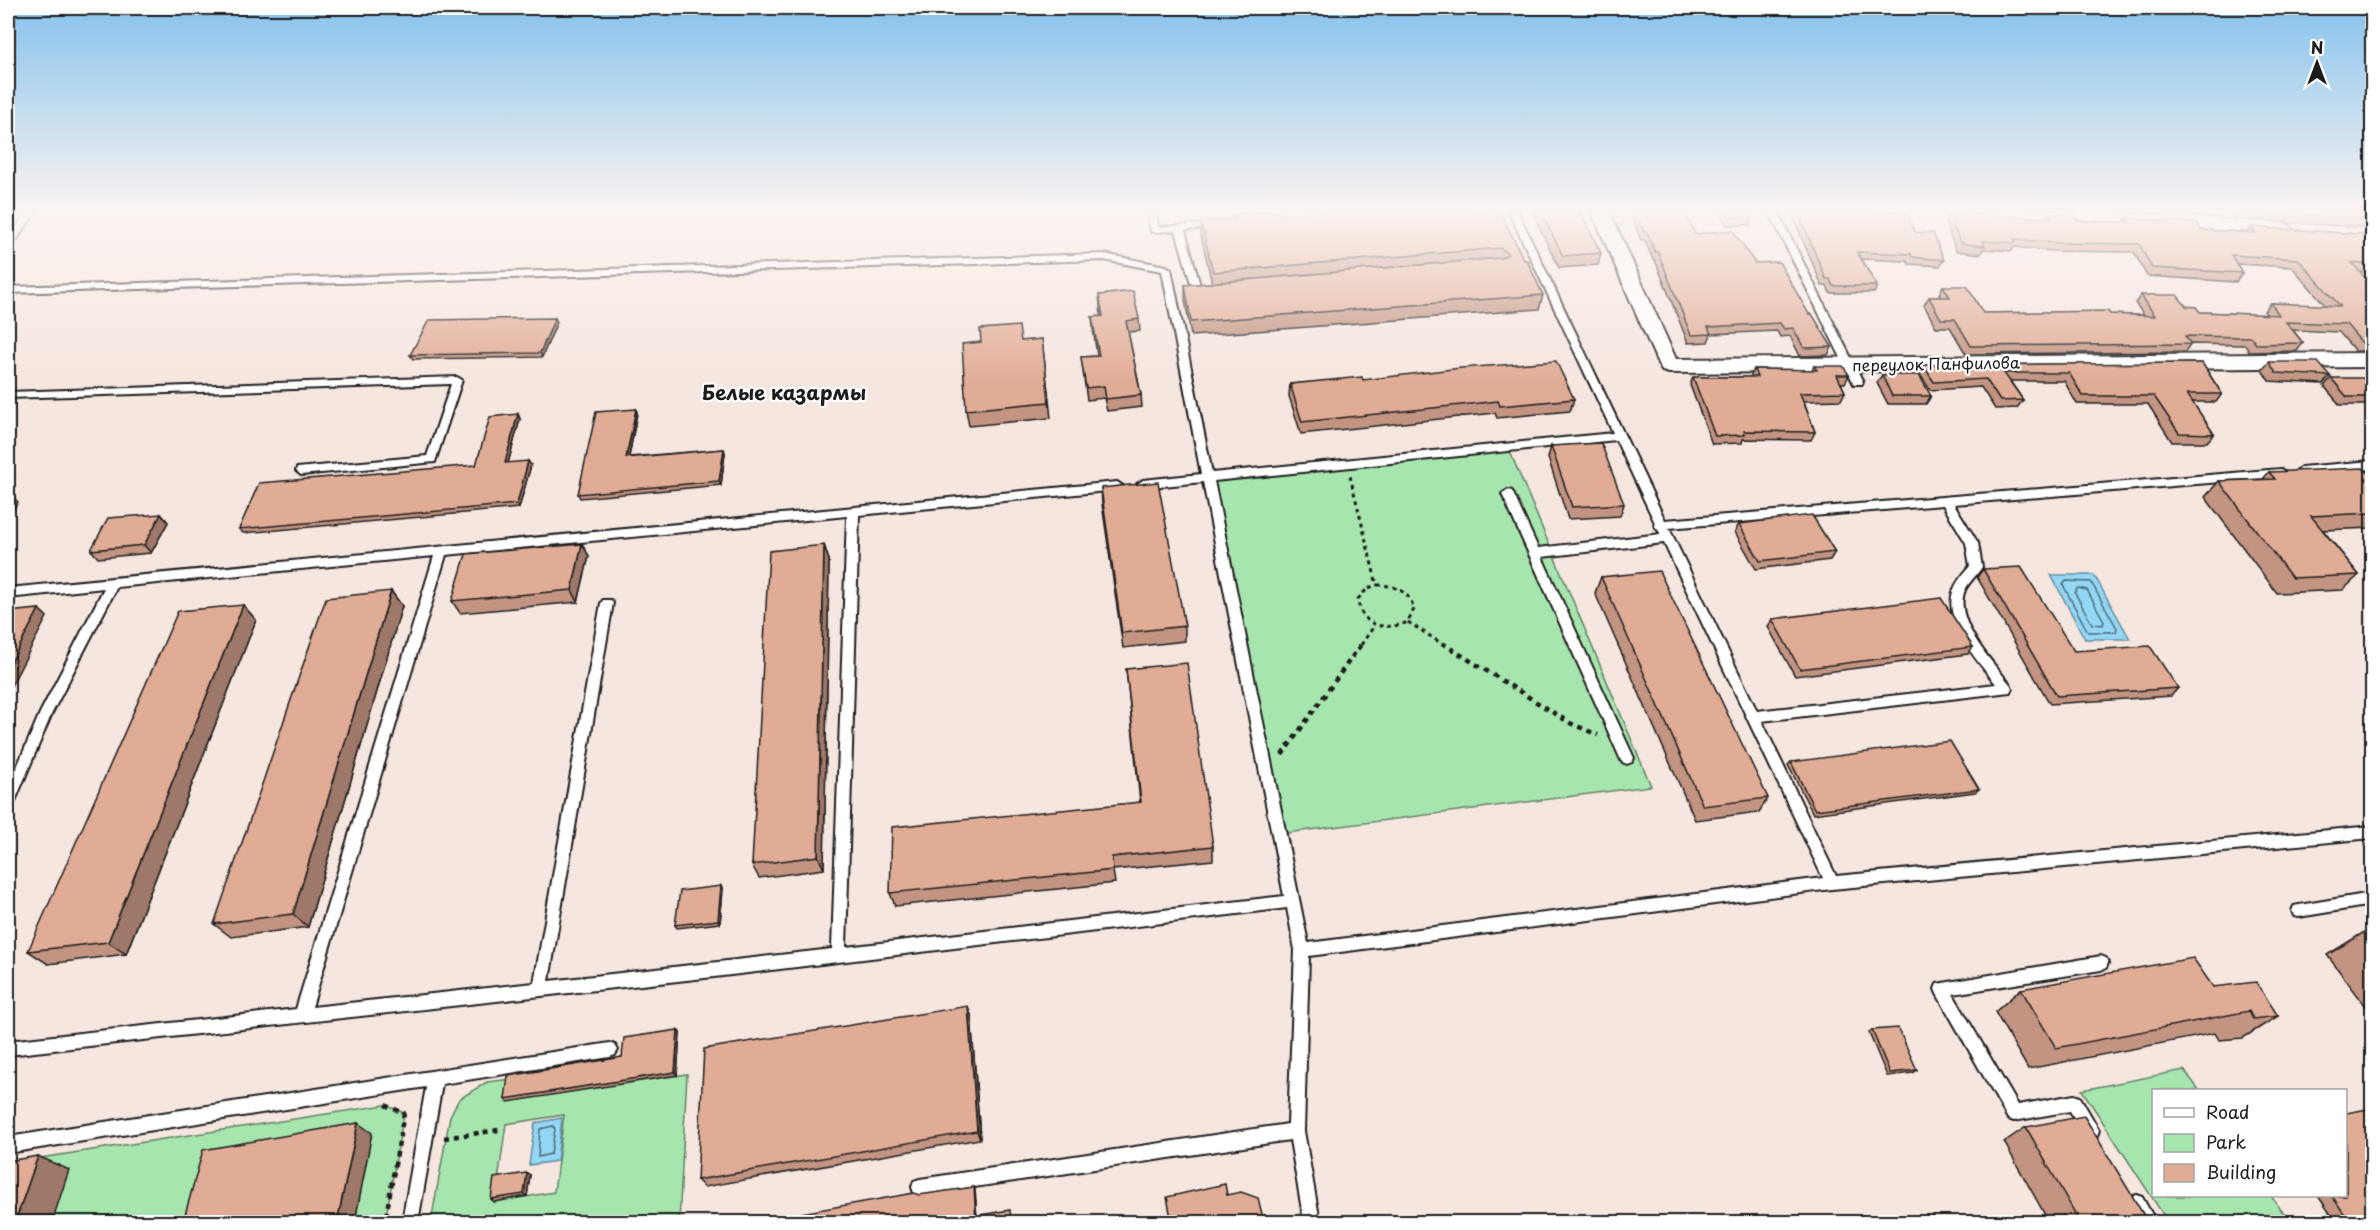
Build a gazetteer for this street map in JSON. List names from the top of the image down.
{
  "streets": {
    "street": ["переулок Панфилова"]
  },
  "districts": ["Белые казармы"],
  "legend": ["Road", "Park", "Building"],
  "north": "top"
}
